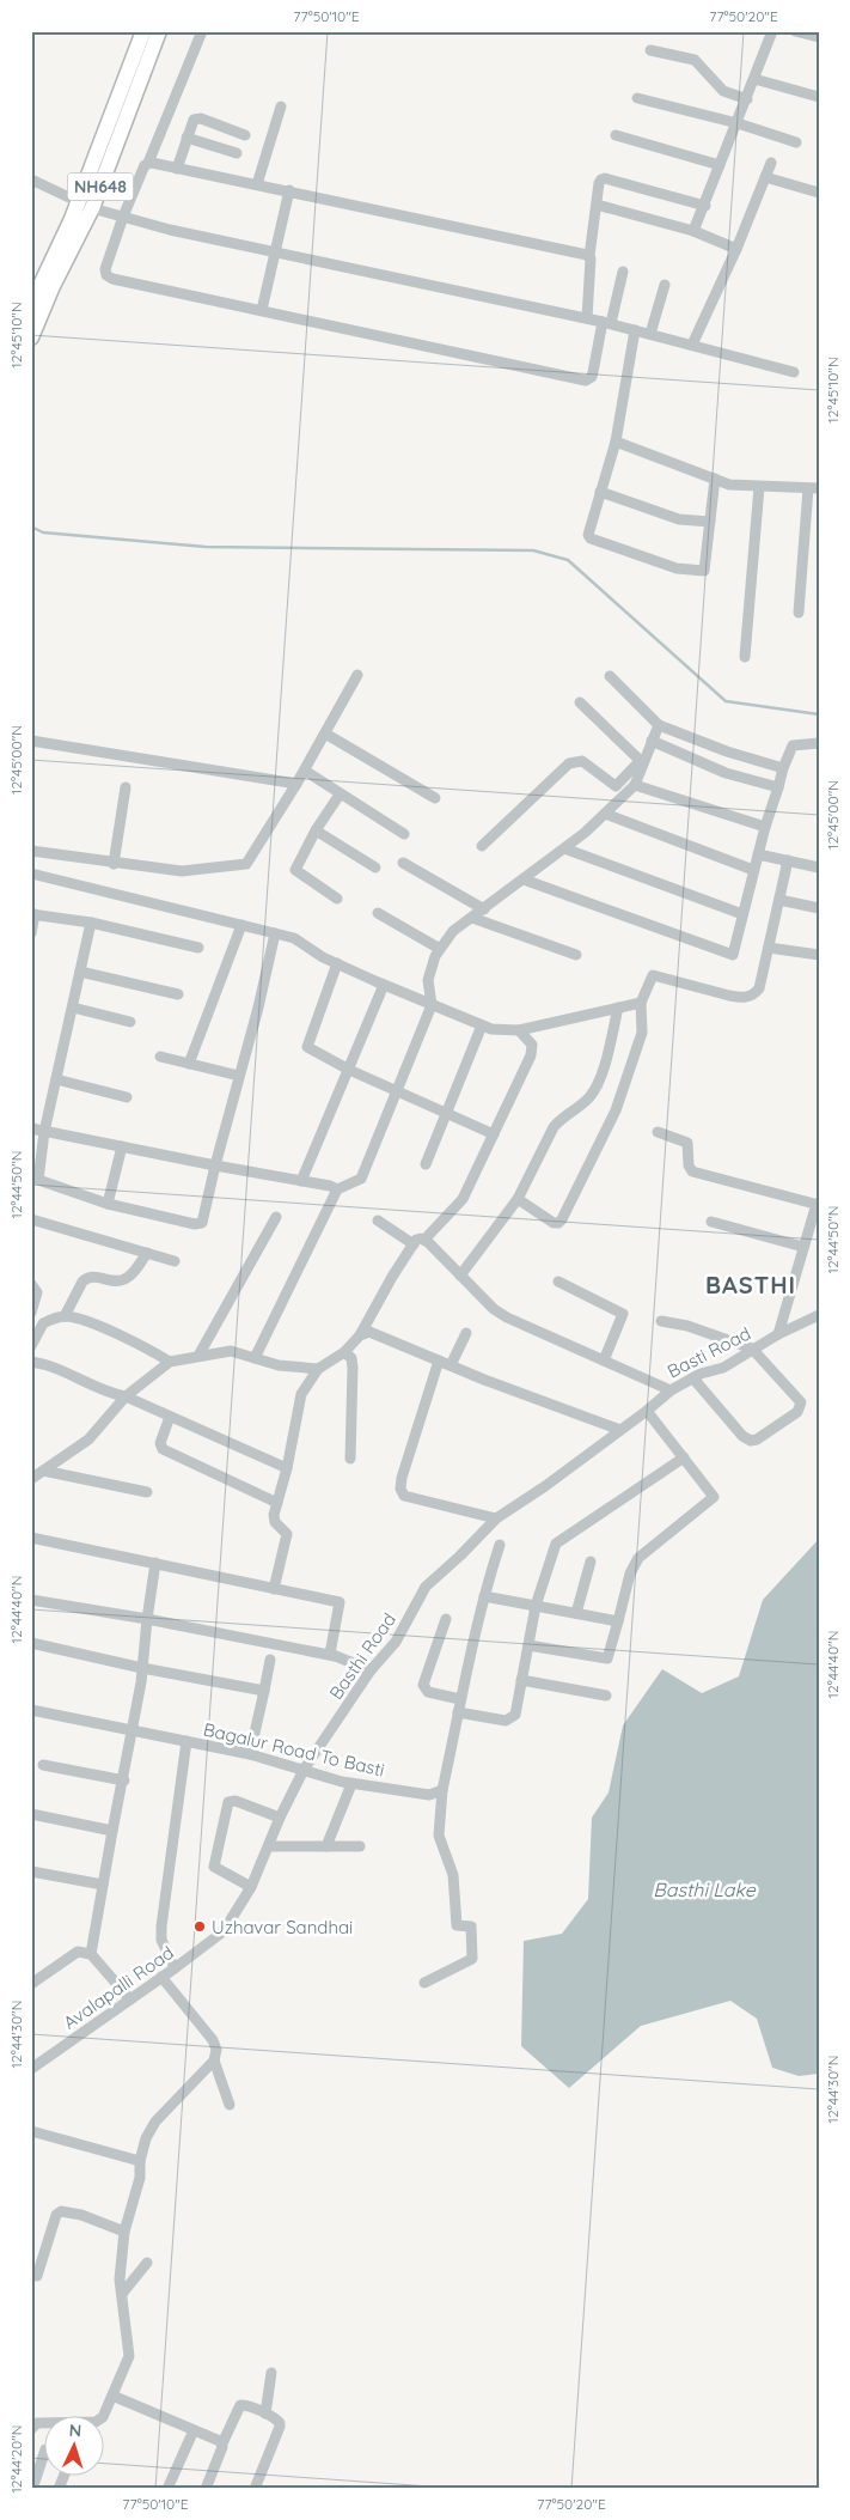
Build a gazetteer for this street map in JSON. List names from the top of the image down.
{
  "streets": {
    "highway": ["NH648"],
    "street": [
      "Basti Road",
      "Basthi Road",
      "Bagalur Road To Basti",
      "Avalapalli Road"
    ]
  },
  "crossings": [
    ["Basti Road", "Basthi Road"],
    ["Basthi Road", "Bagalur Road To Basti"],
    ["Basthi Road", "Avalapalli Road"]
  ],
  "districts": ["BASTHI"],
  "water": ["Basthi Lake"],
  "places": ["Uzhavar Sandhai"],
  "north": "top",
  "coordinates": [
    "77°50'10\"E",
    "77°50'20\"E",
    "12°45'10\"N",
    "12°45'00\"N",
    "12°44'50\"N",
    "12°44'40\"N",
    "12°44'30\"N",
    "12°44'20\"N"
  ]
}
